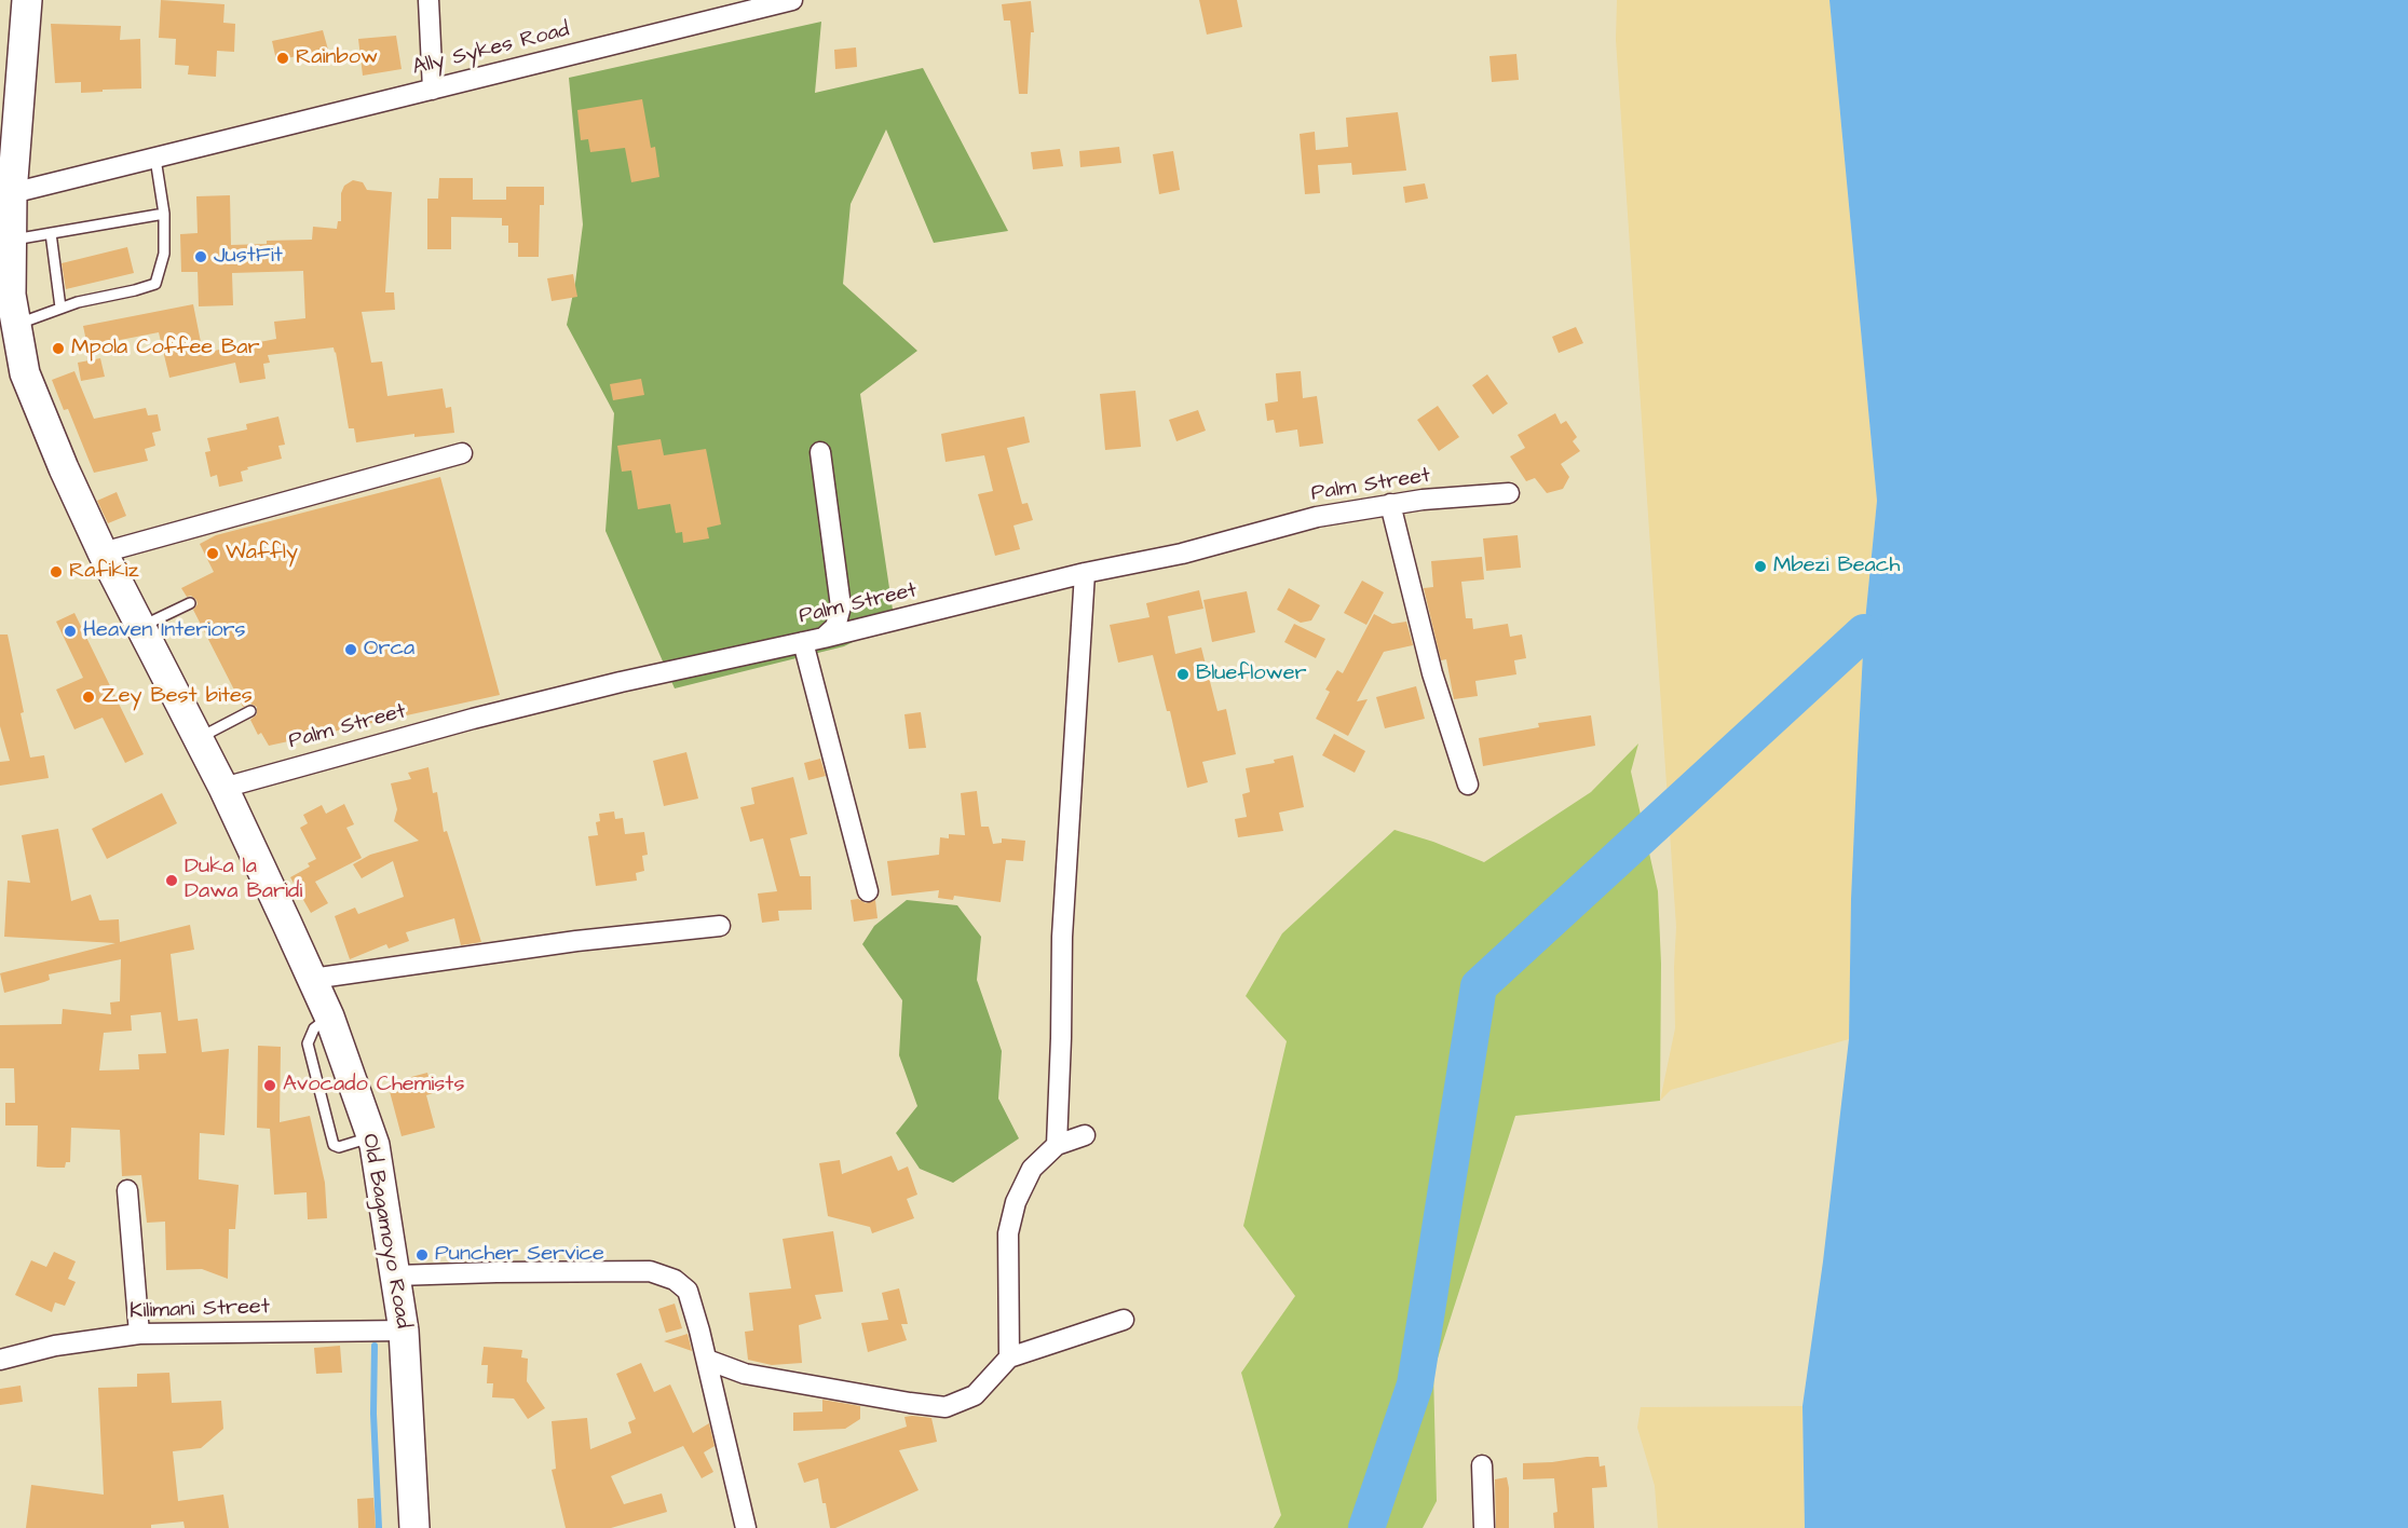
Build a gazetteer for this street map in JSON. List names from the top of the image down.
{
  "streets": {
    "main road": ["Old Bagamoyo Road"],
    "street": ["Ally Sykes Road", "Palm Street", "Kilimani Street"]
  },
  "crossings": [
    ["Ally Sykes Road", "Old Bagamoyo Road"],
    ["Palm Street", "Old Bagamoyo Road"],
    ["Old Bagamoyo Road", "Kilimani Street"]
  ],
  "places": [
    "Rainbow",
    "JustFit",
    "Mpola Coffee Bar",
    "Waffly",
    "Mbezi Beach",
    "Rafikiz",
    "Heaven Interiors",
    "Orca",
    "Blueflower",
    "Zey Best bites",
    "Duka la Dawa Baridi",
    "Avocado Chemists",
    "Puncher Service"
  ]
}
